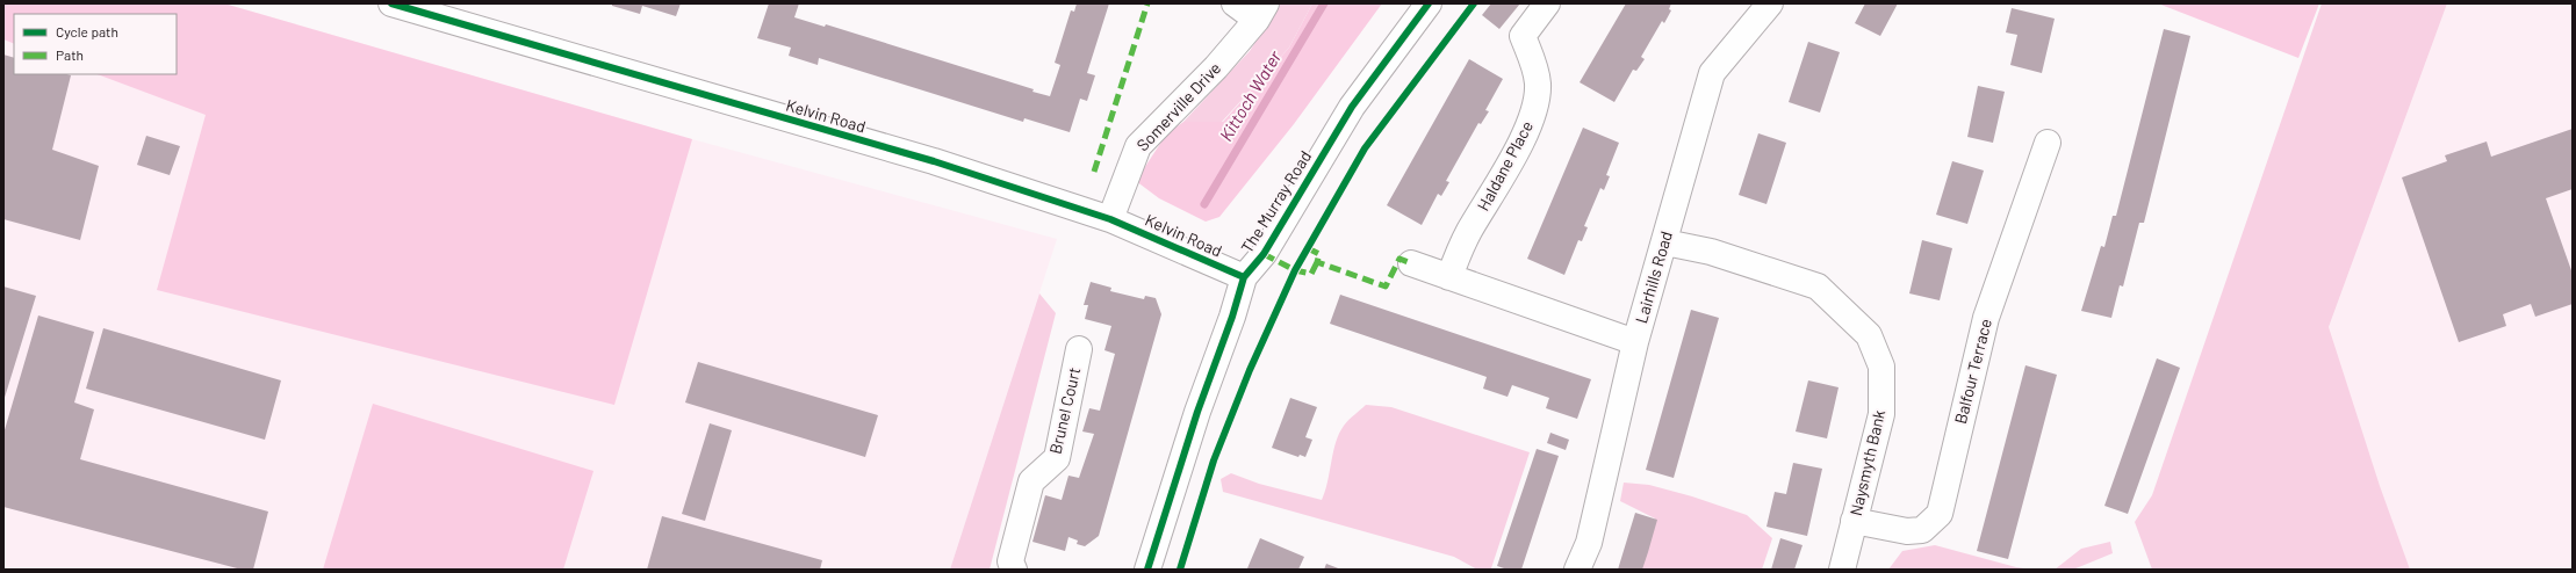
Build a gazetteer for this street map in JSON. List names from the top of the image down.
{
  "streets": {
    "street": [
      "Somerville Drive",
      "Kelvin Road",
      "Haldane Place",
      "The Murray Road",
      "Lairhills Road",
      "Balfour Terrace",
      "Brunel Court",
      "Naysmyth Bank"
    ]
  },
  "crossings": [
    ["Somerville Drive", "Kelvin Road"],
    ["Kelvin Road", "The Murray Road"],
    ["Lairhills Road", "Naysmyth Bank"],
    ["Balfour Terrace", "Naysmyth Bank"]
  ],
  "water": ["Kittoch Water"],
  "legend": ["Cycle path", "Path"]
}
